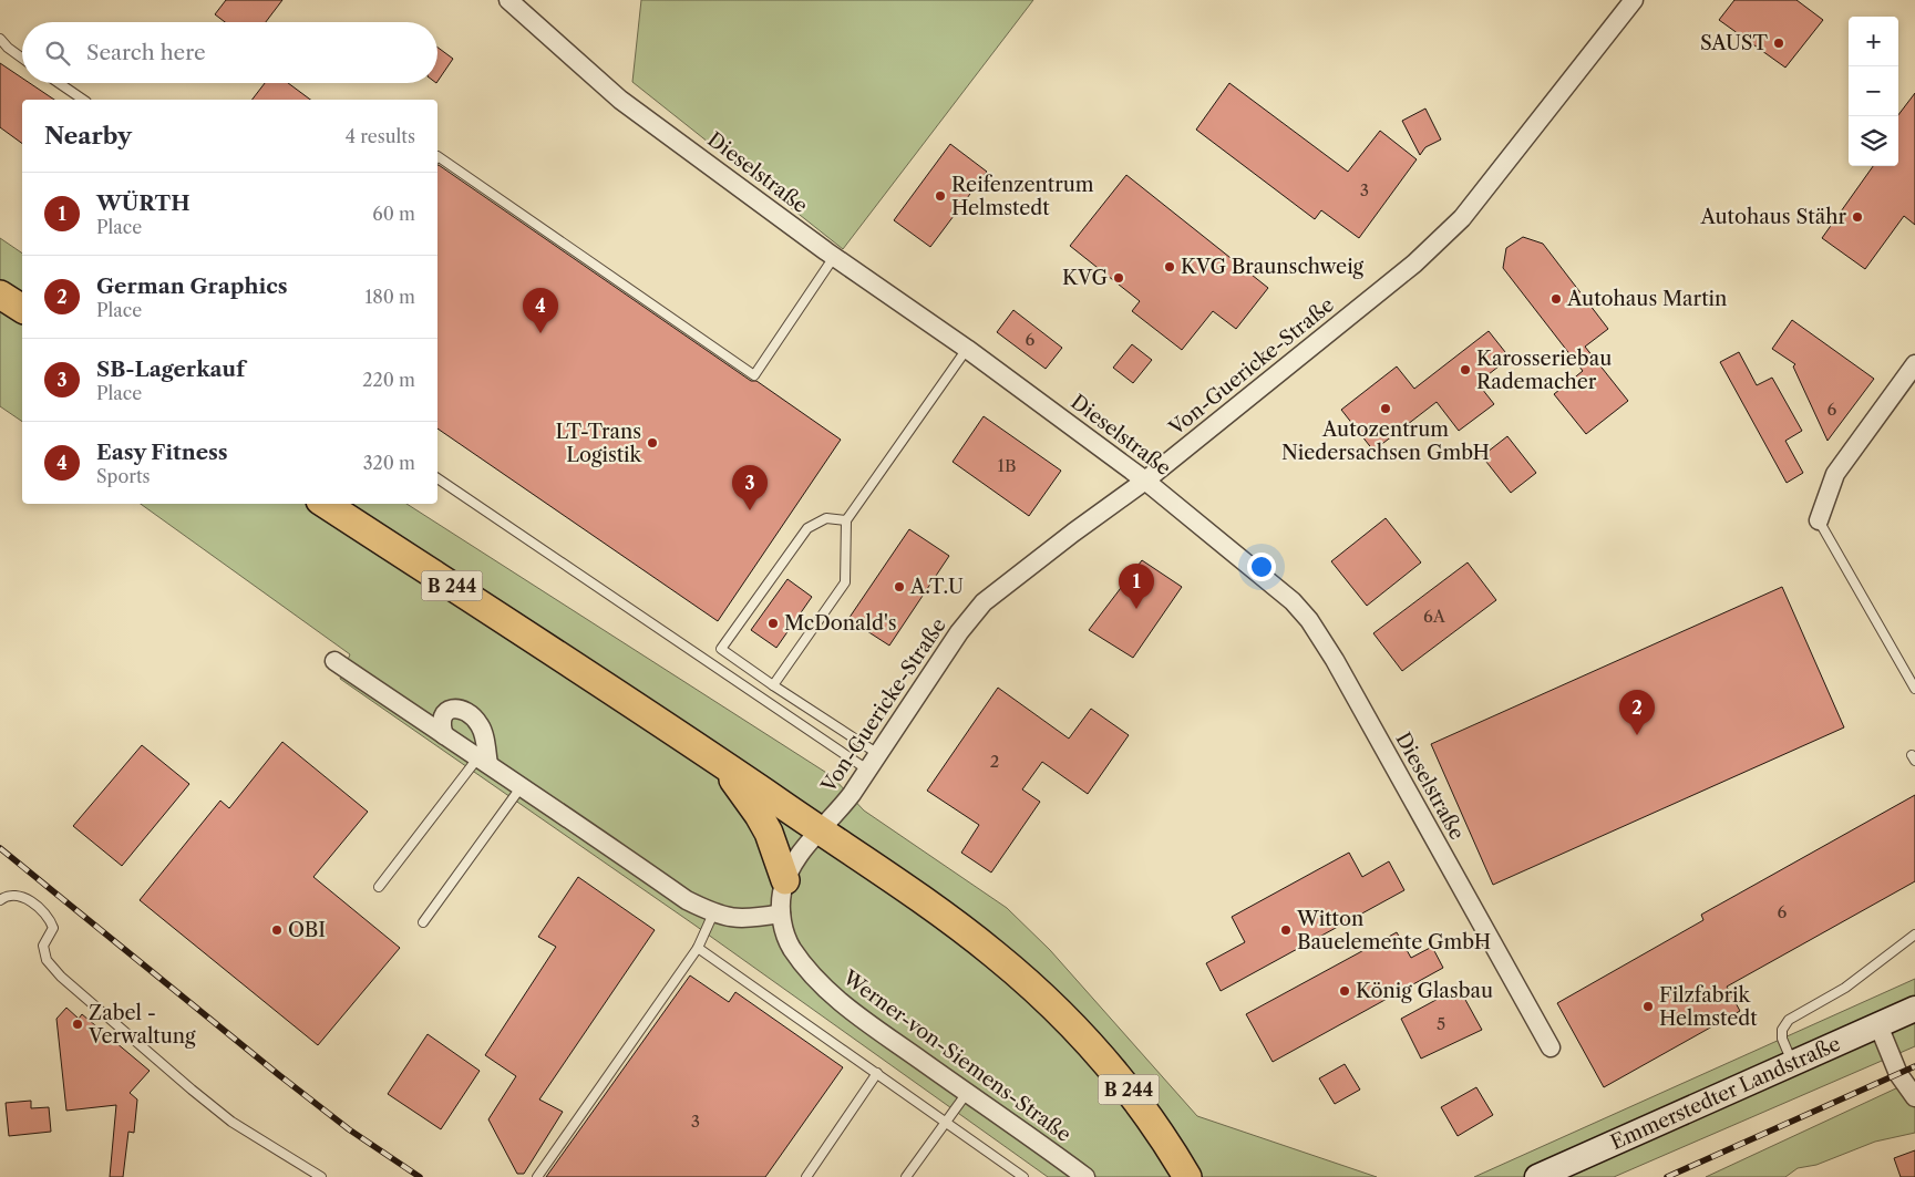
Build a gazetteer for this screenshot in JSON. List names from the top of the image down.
{
  "streets": {
    "main road": ["B 244", "Emmerstedter Landstraße"],
    "street": ["Dieselstraße", "Von-Guericke-Straße", "Werner-von-Siemens-Straße"]
  },
  "crossings": [
    ["Dieselstraße", "Von-Guericke-Straße"],
    ["Von-Guericke-Straße", "B 244"],
    ["Von-Guericke-Straße", "Werner-von-Siemens-Straße"]
  ],
  "places": [
    "SAUST",
    "Reifenzentrum Helmstedt",
    "Autohaus Stähr",
    "KVG Braunschweig",
    "KVG",
    "Autohaus Martin",
    "Karosseriebau Rademacher",
    "Autozentrum Niedersachsen GmbH",
    "LT-Trans Logistik",
    "A.T.U",
    "McDonald's",
    "OBI",
    "Witton Bauelemente GmbH",
    "König Glasbau",
    "Filzfabrik Helmstedt",
    "Zabel - Verwaltung"
  ],
  "house_numbers": [
    "3",
    "6",
    "6",
    "1B",
    "6A",
    "2",
    "6",
    "5",
    "3"
  ],
  "page": {
    "map_buttons": ["+", "−"],
    "search": "Search here",
    "heading": ["Nearby", "4 results"],
    "list": [
      {
        "mark": "1",
        "name": "WÜRTH",
        "note": "Place",
        "value": "60 m"
      },
      {
        "mark": "2",
        "name": "German Graphics",
        "note": "Place",
        "value": "180 m"
      },
      {
        "mark": "3",
        "name": "SB-Lagerkauf",
        "note": "Place",
        "value": "220 m"
      },
      {
        "mark": "4",
        "name": "Easy Fitness",
        "note": "Sports",
        "value": "320 m"
      }
    ],
    "pins": [
      "4",
      "3",
      "1",
      "2"
    ]
  }
}
